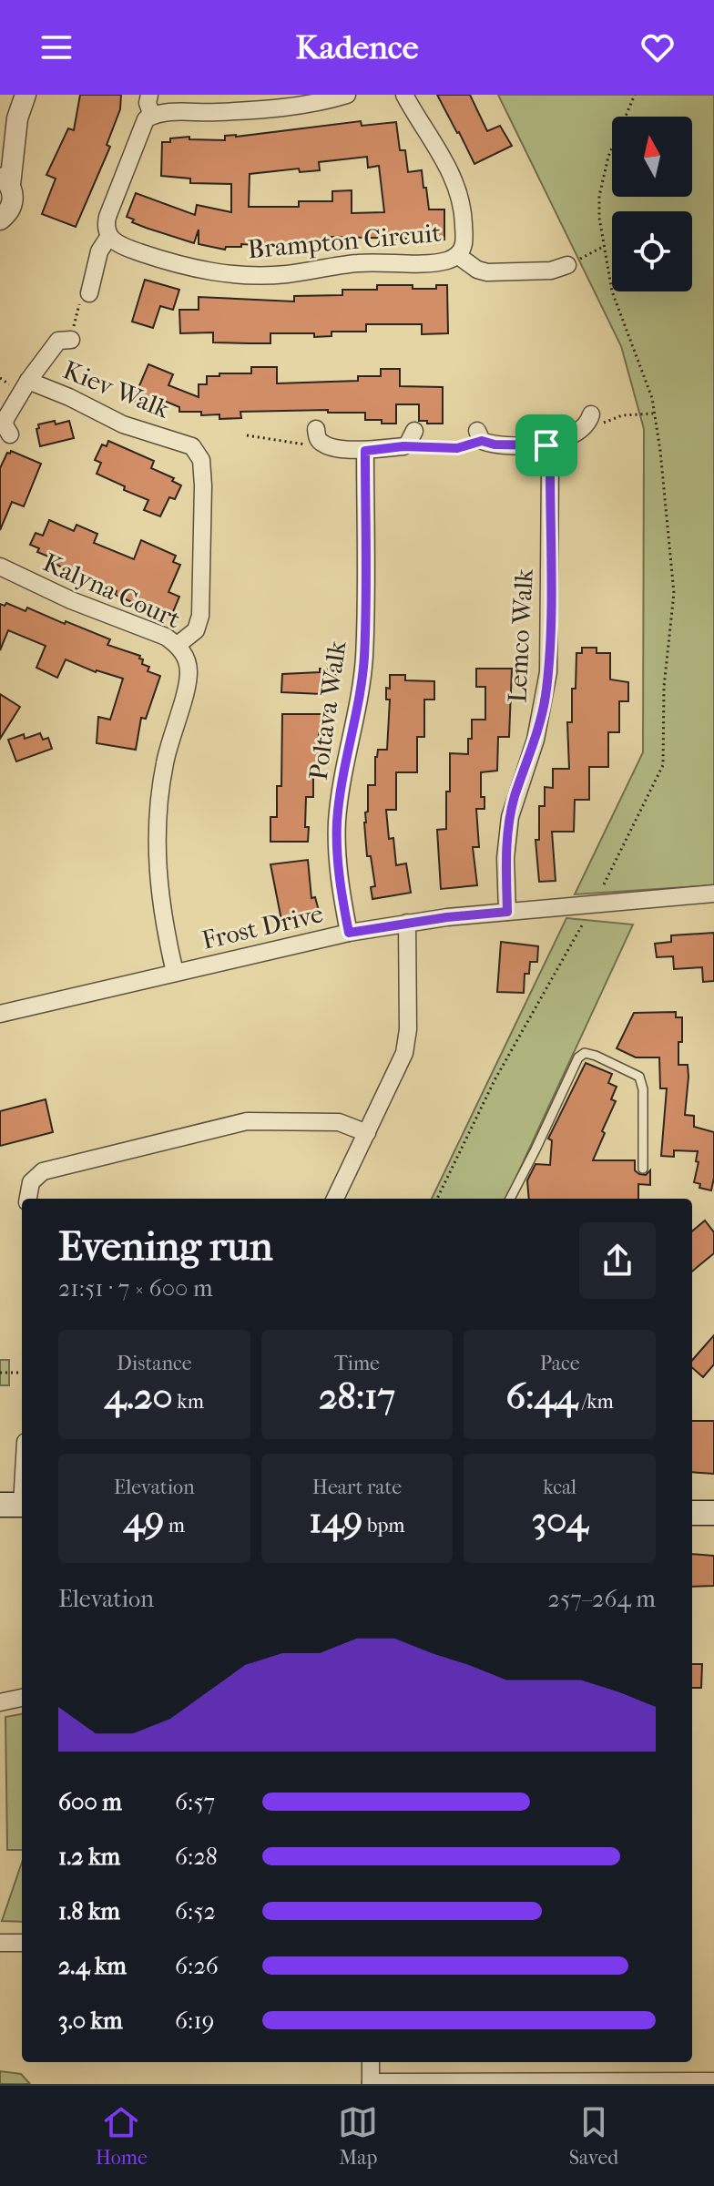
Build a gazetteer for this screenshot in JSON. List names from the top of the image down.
{
  "streets": {
    "street": [
      "Brampton Circuit",
      "Kiev Walk",
      "Kalyna Court",
      "Lemco Walk",
      "Poltava Walk",
      "Frost Drive"
    ]
  },
  "crossings": [
    ["Kiev Walk", "Kalyna Court"],
    ["Kalyna Court", "Frost Drive"],
    ["Lemco Walk", "Frost Drive"],
    ["Poltava Walk", "Frost Drive"]
  ],
  "north": "top",
  "page": {
    "header": "Kadence",
    "heading": ["Evening run", "21:51 · 7 × 600 m"],
    "stats": [
      ["Distance", "4.20 km"],
      ["Time", "28:17"],
      ["Pace", "6:44 /km"],
      ["Elevation", "49 m"],
      ["Heart rate", "149 bpm"],
      ["kcal", "304"]
    ],
    "chart": ["Elevation", "257–264 m"],
    "list": [
      {
        "name": "600 m",
        "note": "6:57"
      },
      {
        "name": "1.2 km",
        "note": "6:28"
      },
      {
        "name": "1.8 km",
        "note": "6:52"
      },
      {
        "name": "2.4 km",
        "note": "6:26"
      },
      {
        "name": "3.0 km",
        "note": "6:19"
      }
    ],
    "tabs": ["Home", "Map", "Saved"]
  }
}
